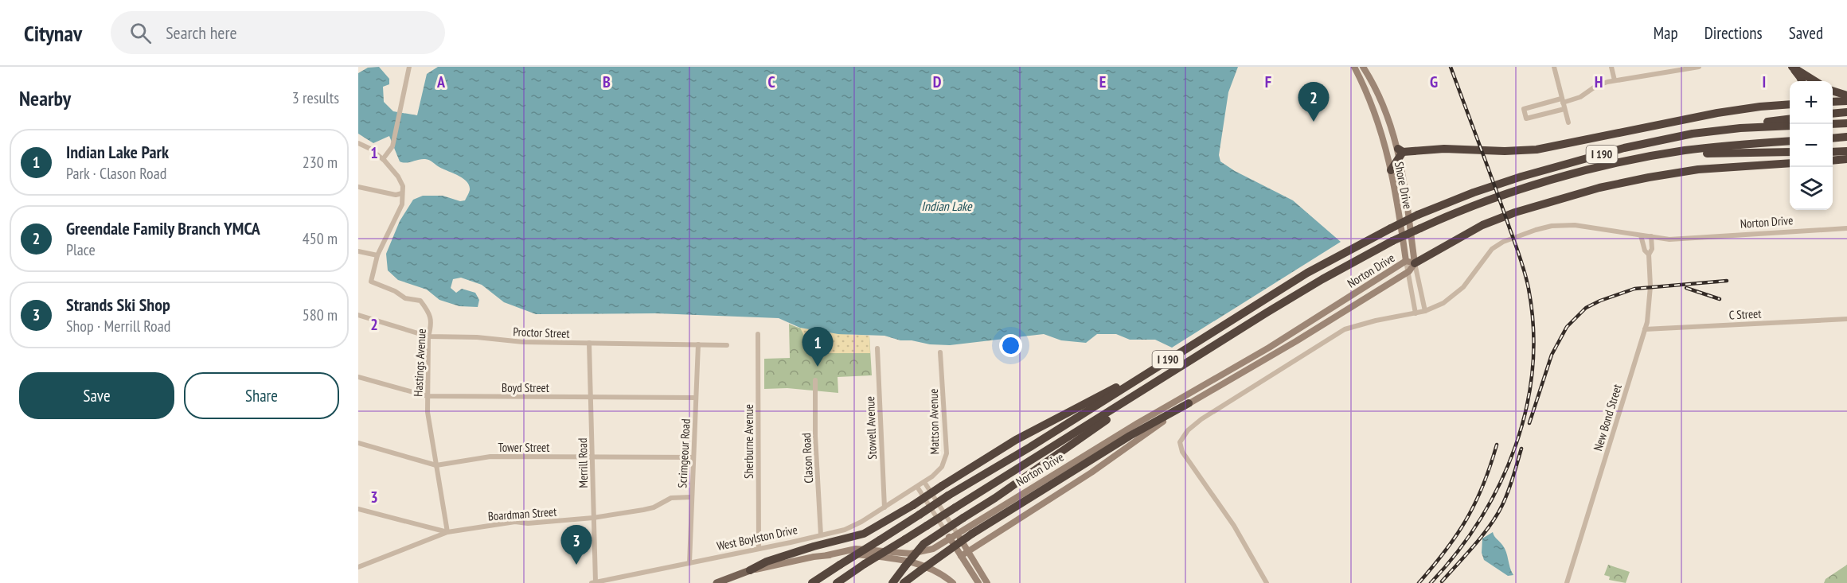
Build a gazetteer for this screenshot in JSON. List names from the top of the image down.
{
  "streets": {
    "highway": ["I 190"],
    "main road": ["Shore Drive", "Norton Drive"],
    "street": [
      "C Street",
      "Proctor Street",
      "Hastings Avenue",
      "Boyd Street",
      "New Bond Street",
      "Mattson Avenue",
      "Stowell Avenue",
      "Sherburne Avenue",
      "Tower Street",
      "Scrimgeour Road",
      "Clason Road",
      "Merrill Road",
      "Boardman Street",
      "West Boylston Drive"
    ]
  },
  "crossings": [
    ["Shore Drive", "Norton Drive"],
    ["Norton Drive", "New Bond Street"],
    ["C Street", "New Bond Street"],
    ["Proctor Street", "Hastings Avenue"],
    ["Proctor Street", "Scrimgeour Road"],
    ["Proctor Street", "Merrill Road"],
    ["Hastings Avenue", "Boyd Street"],
    ["Hastings Avenue", "Tower Street"],
    ["Hastings Avenue", "Boardman Street"],
    ["Boyd Street", "Scrimgeour Road"],
    ["Boyd Street", "Merrill Road"],
    ["Mattson Avenue", "West Boylston Drive"],
    ["Stowell Avenue", "West Boylston Drive"],
    ["Sherburne Avenue", "West Boylston Drive"],
    ["Tower Street", "Scrimgeour Road"],
    ["Tower Street", "Merrill Road"],
    ["Scrimgeour Road", "Boardman Street"],
    ["Scrimgeour Road", "West Boylston Drive"],
    ["Clason Road", "West Boylston Drive"],
    ["Merrill Road", "Boardman Street"],
    ["Merrill Road", "West Boylston Drive"]
  ],
  "water": ["Indian Lake"],
  "page": {
    "header": "Citynav",
    "search": "Search here",
    "nav": ["Map", "Directions", "Saved"],
    "heading": ["Nearby", "3 results"],
    "map_buttons": ["+", "−"],
    "pins": ["2", "1", "3"],
    "list": [
      {
        "mark": "1",
        "name": "Indian Lake Park",
        "note": "Park · Clason Road",
        "value": "230 m"
      },
      {
        "mark": "2",
        "name": "Greendale Family Branch YMCA",
        "note": "Place",
        "value": "450 m"
      },
      {
        "mark": "3",
        "name": "Strands Ski Shop",
        "note": "Shop · Merrill Road",
        "value": "580 m"
      }
    ],
    "buttons": ["Save", "Share"]
  },
  "grid": {
    "columns": [
      "A",
      "B",
      "C",
      "D",
      "E",
      "F",
      "G",
      "H",
      "I"
    ],
    "rows": ["1", "2", "3"]
  }
}
